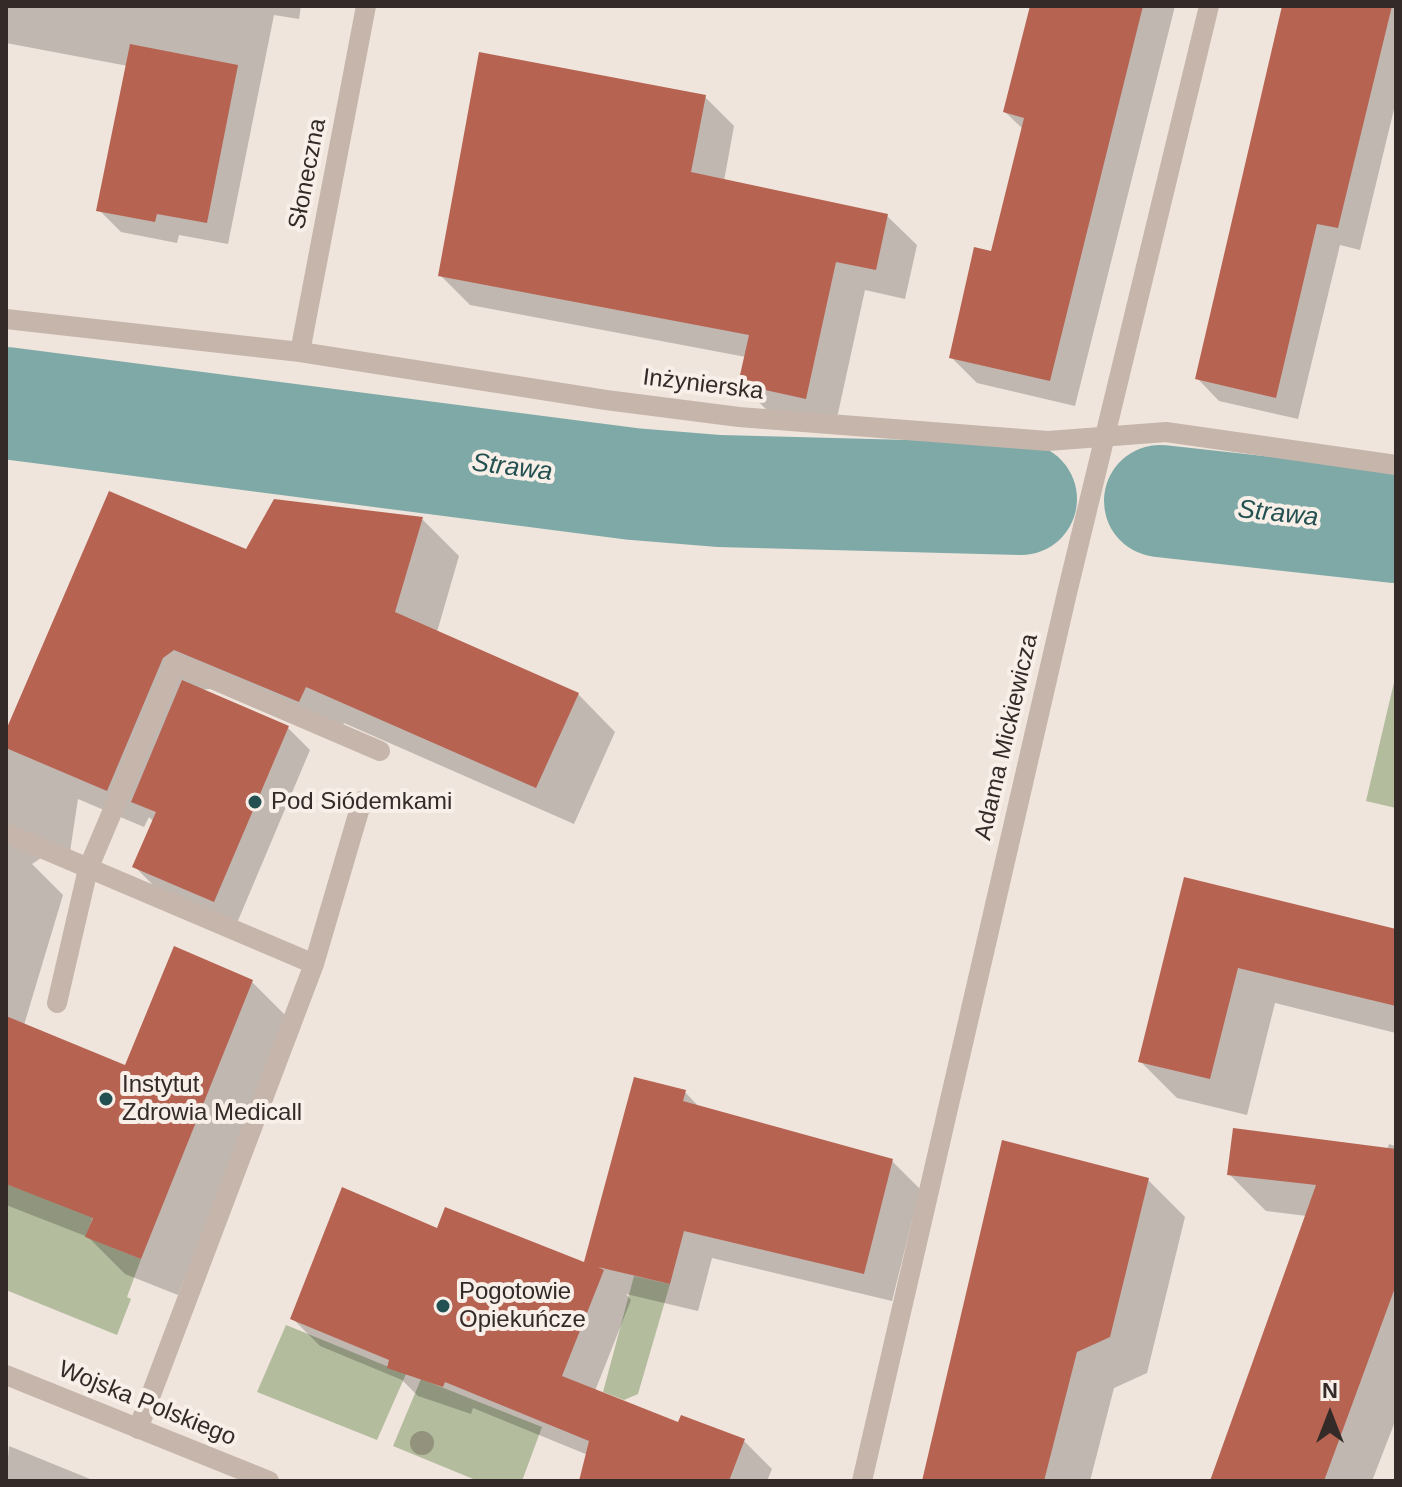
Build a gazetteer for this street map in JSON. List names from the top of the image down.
{
  "streets": {
    "street": [
      "Słoneczna",
      "Inżynierska",
      "Adama Mickiewicza",
      "Wojska Polskiego"
    ]
  },
  "crossings": [
    ["Słoneczna", "Inżynierska"],
    ["Inżynierska", "Adama Mickiewicza"]
  ],
  "water": ["Strawa"],
  "places": ["Pod Siódemkami", "Instytut Zdrowia Medicall", "Pogotowie Opiekuńcze"],
  "north": "top"
}
